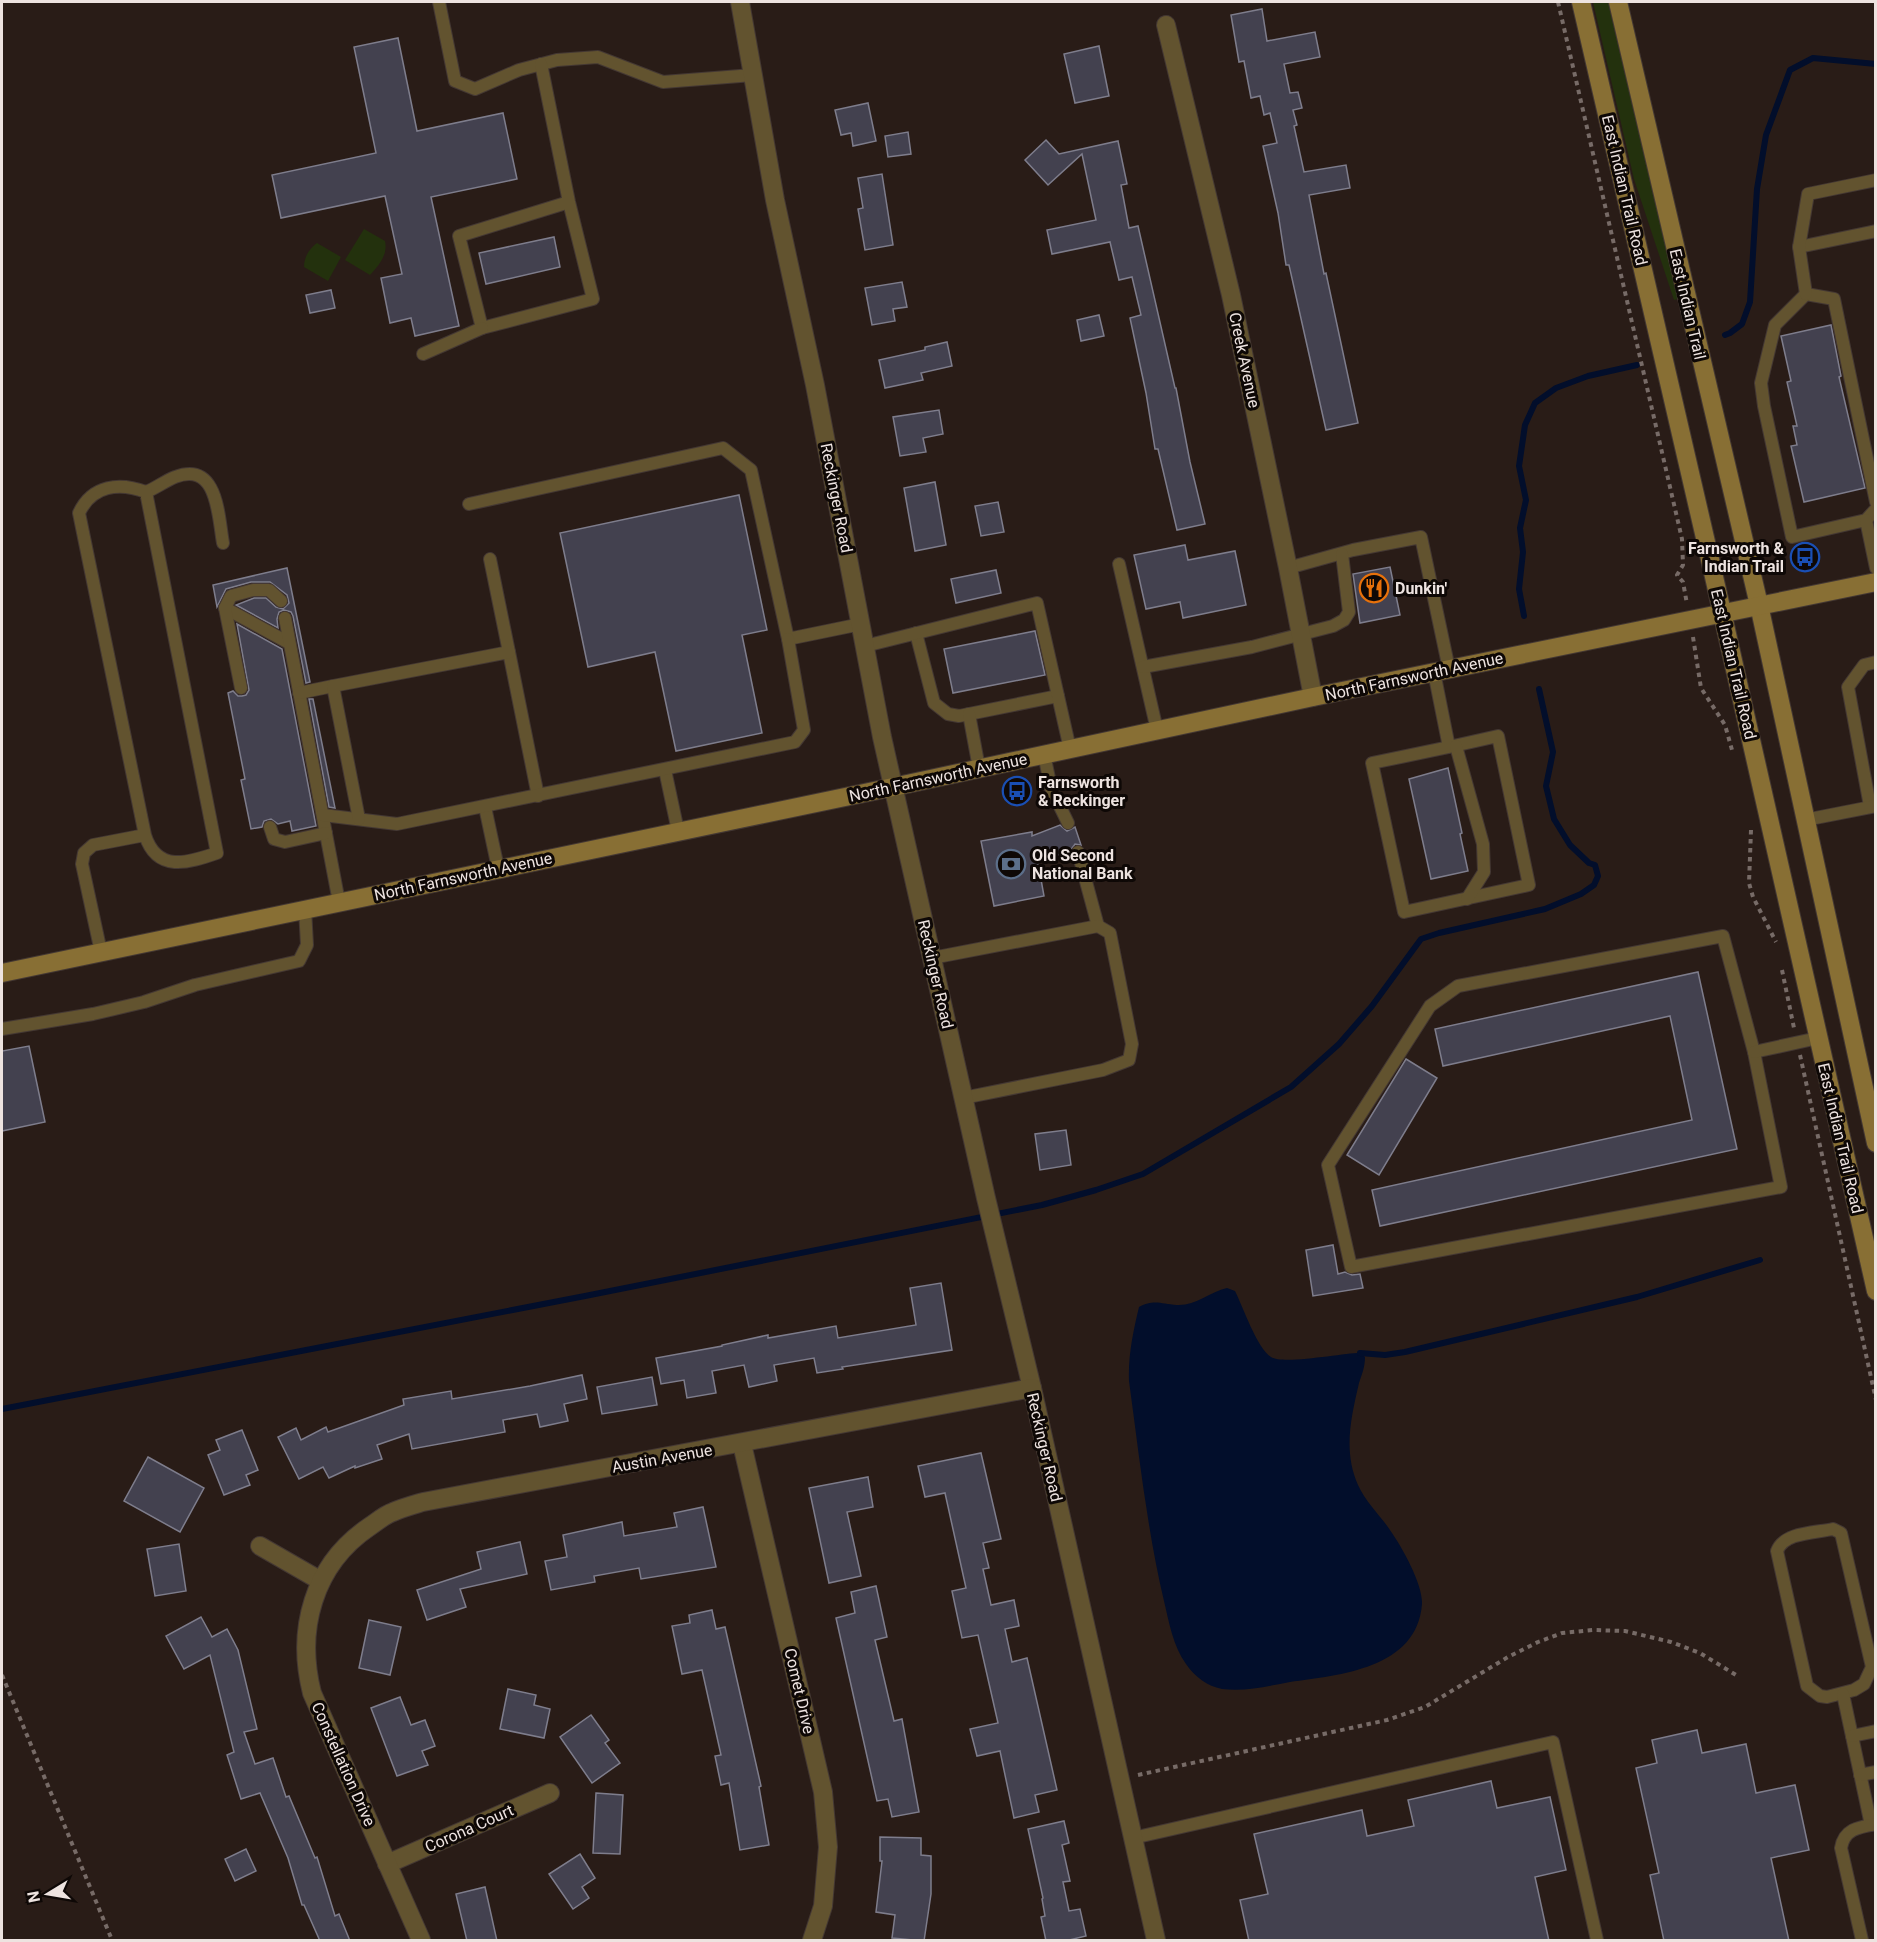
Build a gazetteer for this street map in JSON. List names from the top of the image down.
{
  "streets": {
    "main road": ["East Indian Trail Road", "East Indian Trail", "North Farnsworth Avenue"],
    "street": [
      "Creek Avenue",
      "Reckinger Road",
      "Austin Avenue",
      "Comet Drive",
      "Constellation Drive",
      "Corona Court"
    ]
  },
  "crossings": [
    ["East Indian Trail Road", "East Indian Trail"],
    ["East Indian Trail Road", "North Farnsworth Avenue"],
    ["East Indian Trail", "North Farnsworth Avenue"],
    ["Creek Avenue", "North Farnsworth Avenue"],
    ["Reckinger Road", "North Farnsworth Avenue"],
    ["Reckinger Road", "Austin Avenue"],
    ["Austin Avenue", "Comet Drive"],
    ["Austin Avenue", "Constellation Drive"],
    ["Constellation Drive", "Corona Court"]
  ],
  "places": {
    "bus stop": ["Farnsworth & Indian Trail", "Farnsworth & Reckinger"],
    "restaurant": ["Dunkin'"],
    "bank": ["Old Second National Bank"]
  },
  "north": "left"
}
